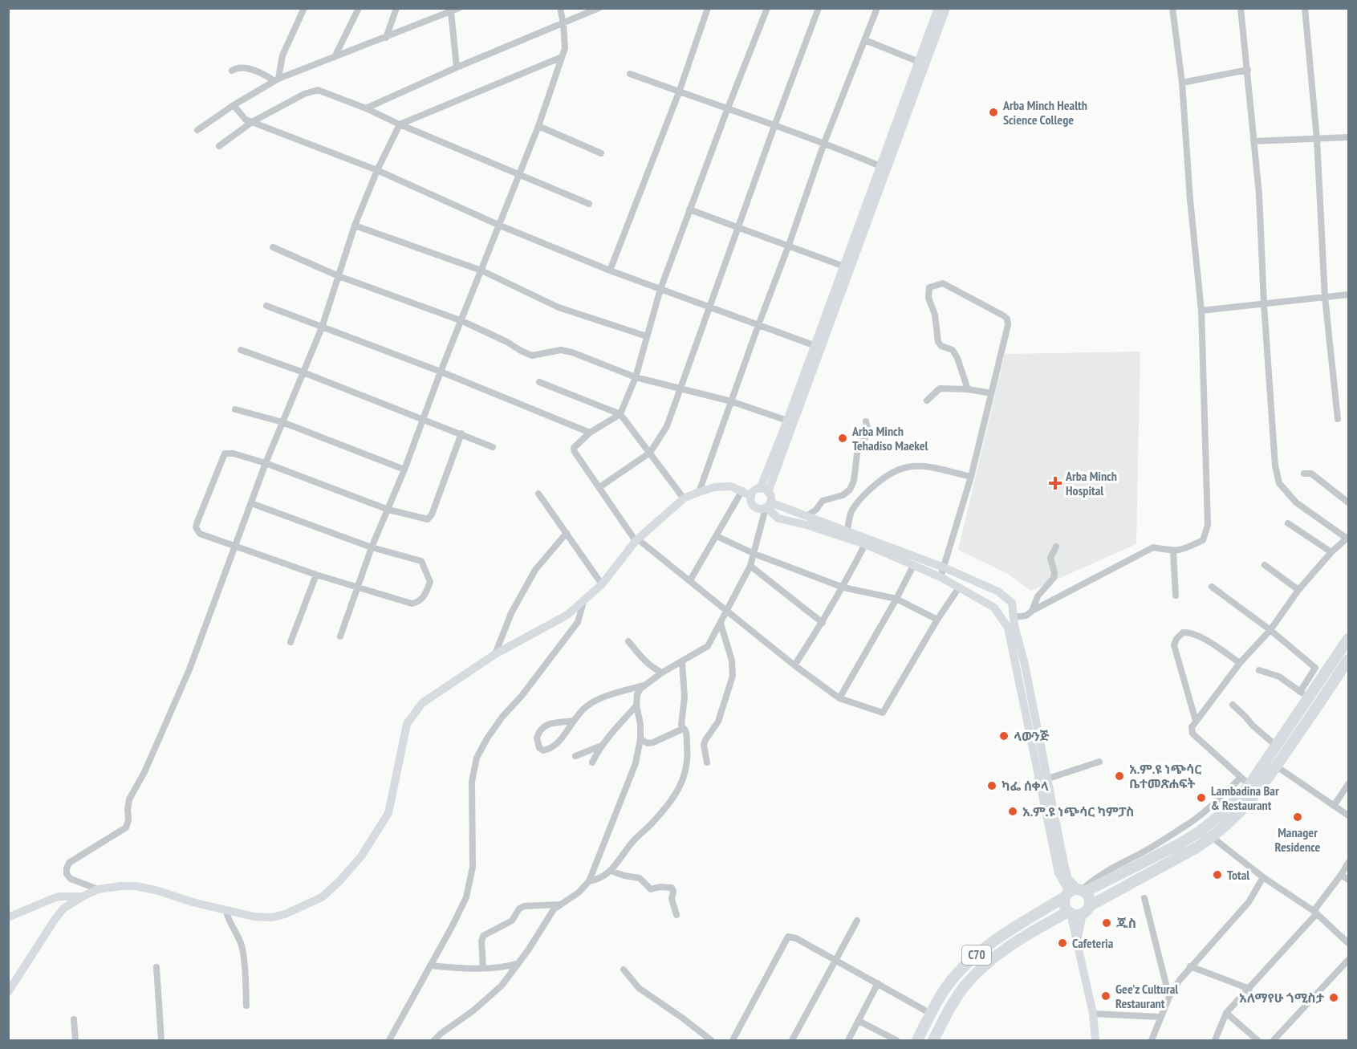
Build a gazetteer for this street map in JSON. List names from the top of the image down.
{
  "streets": {
    "highway": ["C70"]
  },
  "places": {
    "other": [
      "Arba Minch Health Science College",
      "Arba Minch Tehadiso Maekel",
      "ላውንጅ",
      "አ.ም.ዩ ነጭሳር ቤተመጽሐፍት",
      "ካፌ ሰቀላ",
      "Lambadina Bar & Restaurant",
      "አ.ም.ዩ ነጭሳር ካምፓስ",
      "Manager Residence",
      "Total",
      "ጁስ",
      "Cafeteria",
      "Gee'z Cultural Restaurant",
      "አለማየሁ ጎሚስታ"
    ],
    "health": ["Arba Minch Hospital"]
  }
}
